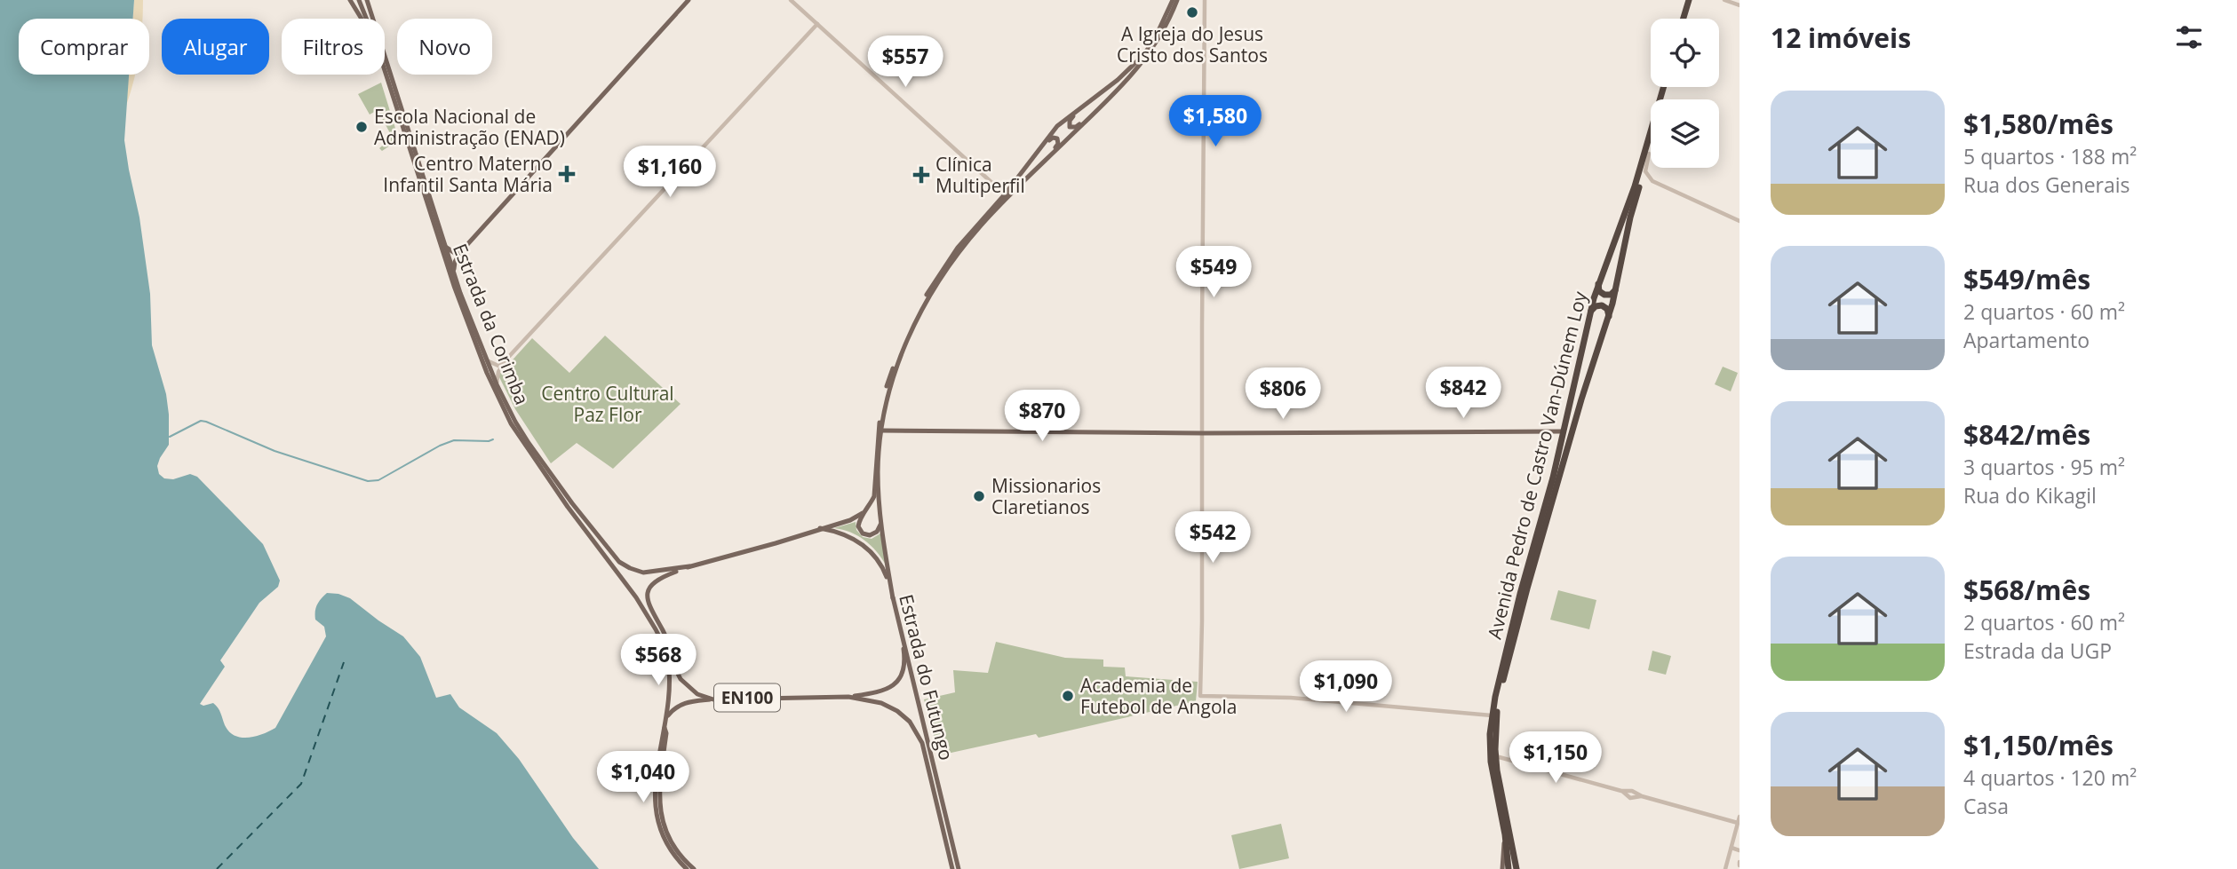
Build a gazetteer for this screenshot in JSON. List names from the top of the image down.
{
  "streets": {
    "highway": ["Avenida Pedro de Castro Van-Dúnem Loy"],
    "main road": ["Estrada da Corimba", "Estrada do Futungo", "EN100"]
  },
  "crossings": [
    ["Estrada da Corimba", "Estrada do Futungo"]
  ],
  "parks": ["Centro Cultural Paz Flor"],
  "places": {
    "other": [
      "A Igreja do Jesus Cristo dos Santos",
      "Escola Nacional de Administração (ENAD)",
      "Missionarios Claretianos",
      "Academia de Futebol de Angola"
    ],
    "health": ["Centro Materno Infantil Santa Mária", "Clínica Multiperfil"]
  },
  "page": {
    "heading": "12 imóveis",
    "chip": [
      "Comprar",
      "Alugar",
      "Filtros",
      "Novo"
    ],
    "price": [
      "$557",
      "$1,580",
      "$1,160",
      "$549",
      "$842",
      "$806",
      "$870",
      "$542",
      "$568",
      "$1,090",
      "$1,150",
      "$1,040"
    ],
    "list": [
      {
        "name": "$1,580/mês",
        "note": "5 quartos · 188 m² · Rua dos Generais"
      },
      {
        "name": "$549/mês",
        "note": "2 quartos · 60 m² · Apartamento"
      },
      {
        "name": "$842/mês",
        "note": "3 quartos · 95 m² · Rua do Kikagil"
      },
      {
        "name": "$568/mês",
        "note": "2 quartos · 60 m² · Estrada da UGP"
      },
      {
        "name": "$1,150/mês",
        "note": "4 quartos · 120 m² · Casa"
      }
    ]
  }
}
